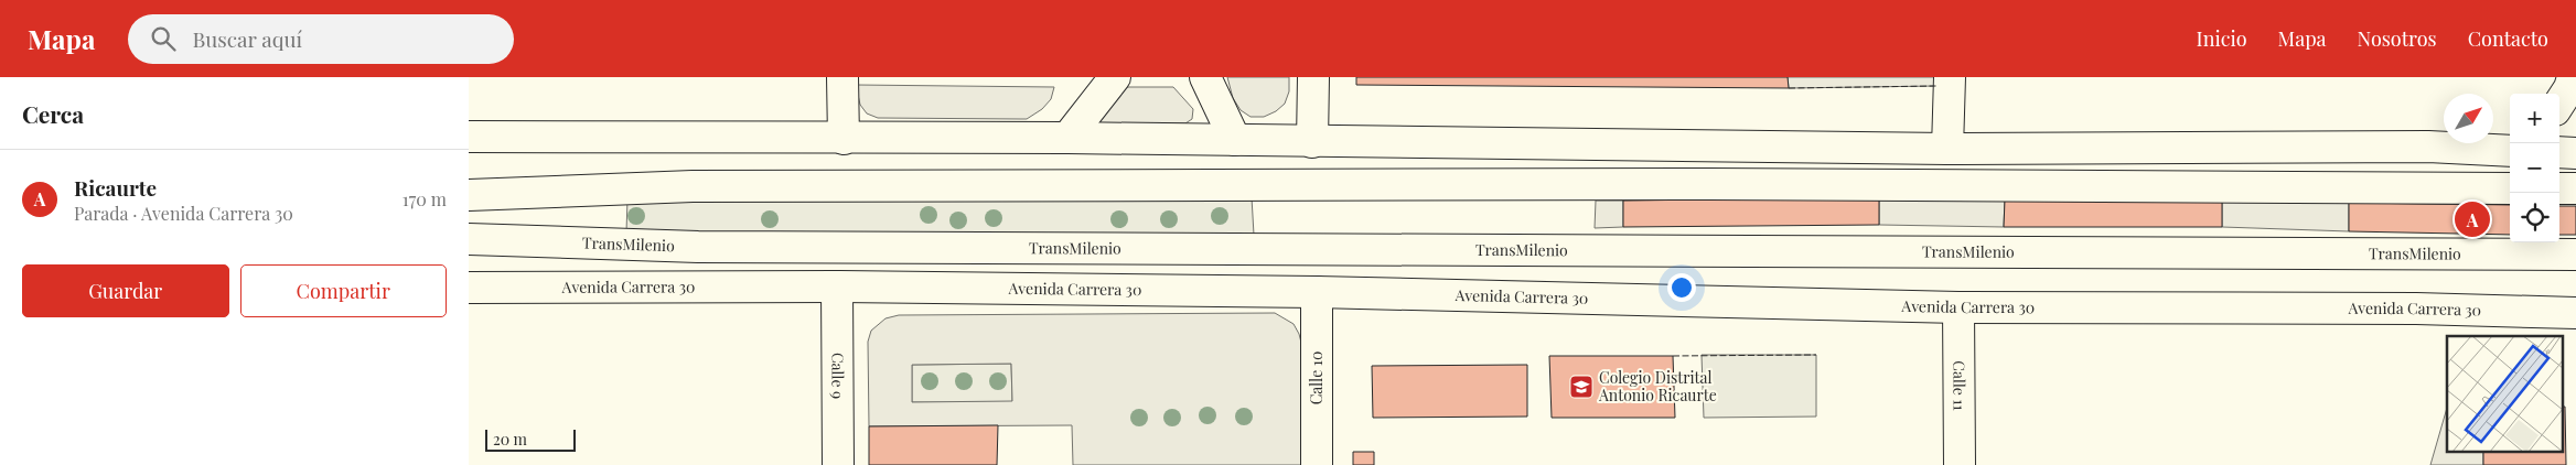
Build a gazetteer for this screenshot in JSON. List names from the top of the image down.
{
  "streets": {
    "main road": [
      "TransMilenio",
      "Avenida Carrera 30",
      "Calle 9",
      "Calle 10",
      "Calle 11"
    ]
  },
  "crossings": [
    ["Avenida Carrera 30", "Calle 9"],
    ["Avenida Carrera 30", "Calle 10"],
    ["Avenida Carrera 30", "Calle 11"]
  ],
  "places": {
    "school or university": ["Colegio Distrital Antonio Ricaurte"]
  },
  "scale_bar": "20 m",
  "north": "top right",
  "page": {
    "header": "Mapa",
    "search": "Buscar aquí",
    "nav": [
      "Inicio",
      "Mapa",
      "Nosotros",
      "Contacto"
    ],
    "heading": "Cerca",
    "map_buttons": ["+", "−"],
    "list": [
      {
        "mark": "A",
        "name": "Ricaurte",
        "note": "Parada · Avenida Carrera 30",
        "value": "170 m"
      }
    ],
    "pins": "A",
    "buttons": ["Guardar", "Compartir"],
    "scale": "20 m"
  }
}
